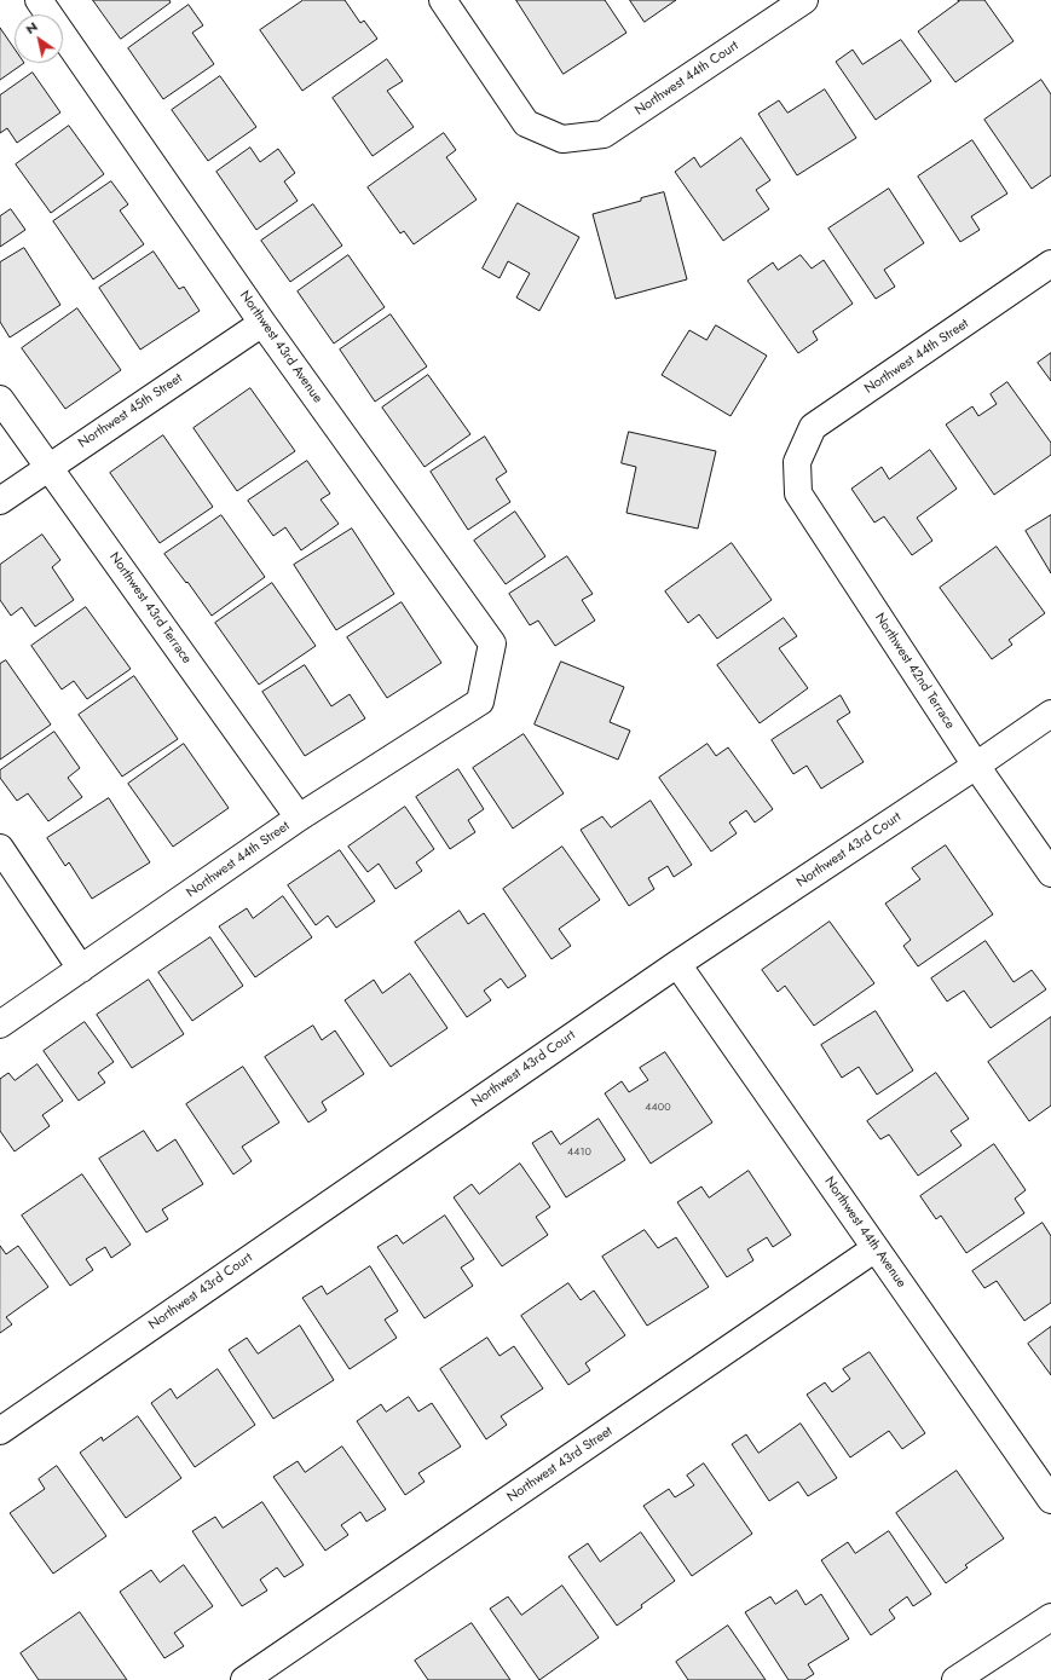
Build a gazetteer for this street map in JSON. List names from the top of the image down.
{
  "streets": {
    "street": [
      "Northwest 44th Court",
      "Northwest 43rd Avenue",
      "Northwest 44th Street",
      "Northwest 45th Street",
      "Northwest 43rd Terrace",
      "Northwest 42nd Terrace",
      "Northwest 43rd Court",
      "Northwest 44th Avenue",
      "Northwest 43rd Street"
    ]
  },
  "crossings": [
    ["Northwest 43rd Avenue", "Northwest 44th Street"],
    ["Northwest 43rd Avenue", "Northwest 45th Street"],
    ["Northwest 44th Street", "Northwest 43rd Terrace"],
    ["Northwest 44th Street", "Northwest 42nd Terrace"],
    ["Northwest 45th Street", "Northwest 43rd Terrace"],
    ["Northwest 42nd Terrace", "Northwest 43rd Court"],
    ["Northwest 43rd Court", "Northwest 44th Avenue"],
    ["Northwest 44th Avenue", "Northwest 43rd Street"]
  ],
  "house_numbers": ["4400", "4410"],
  "north": "top left"
}
